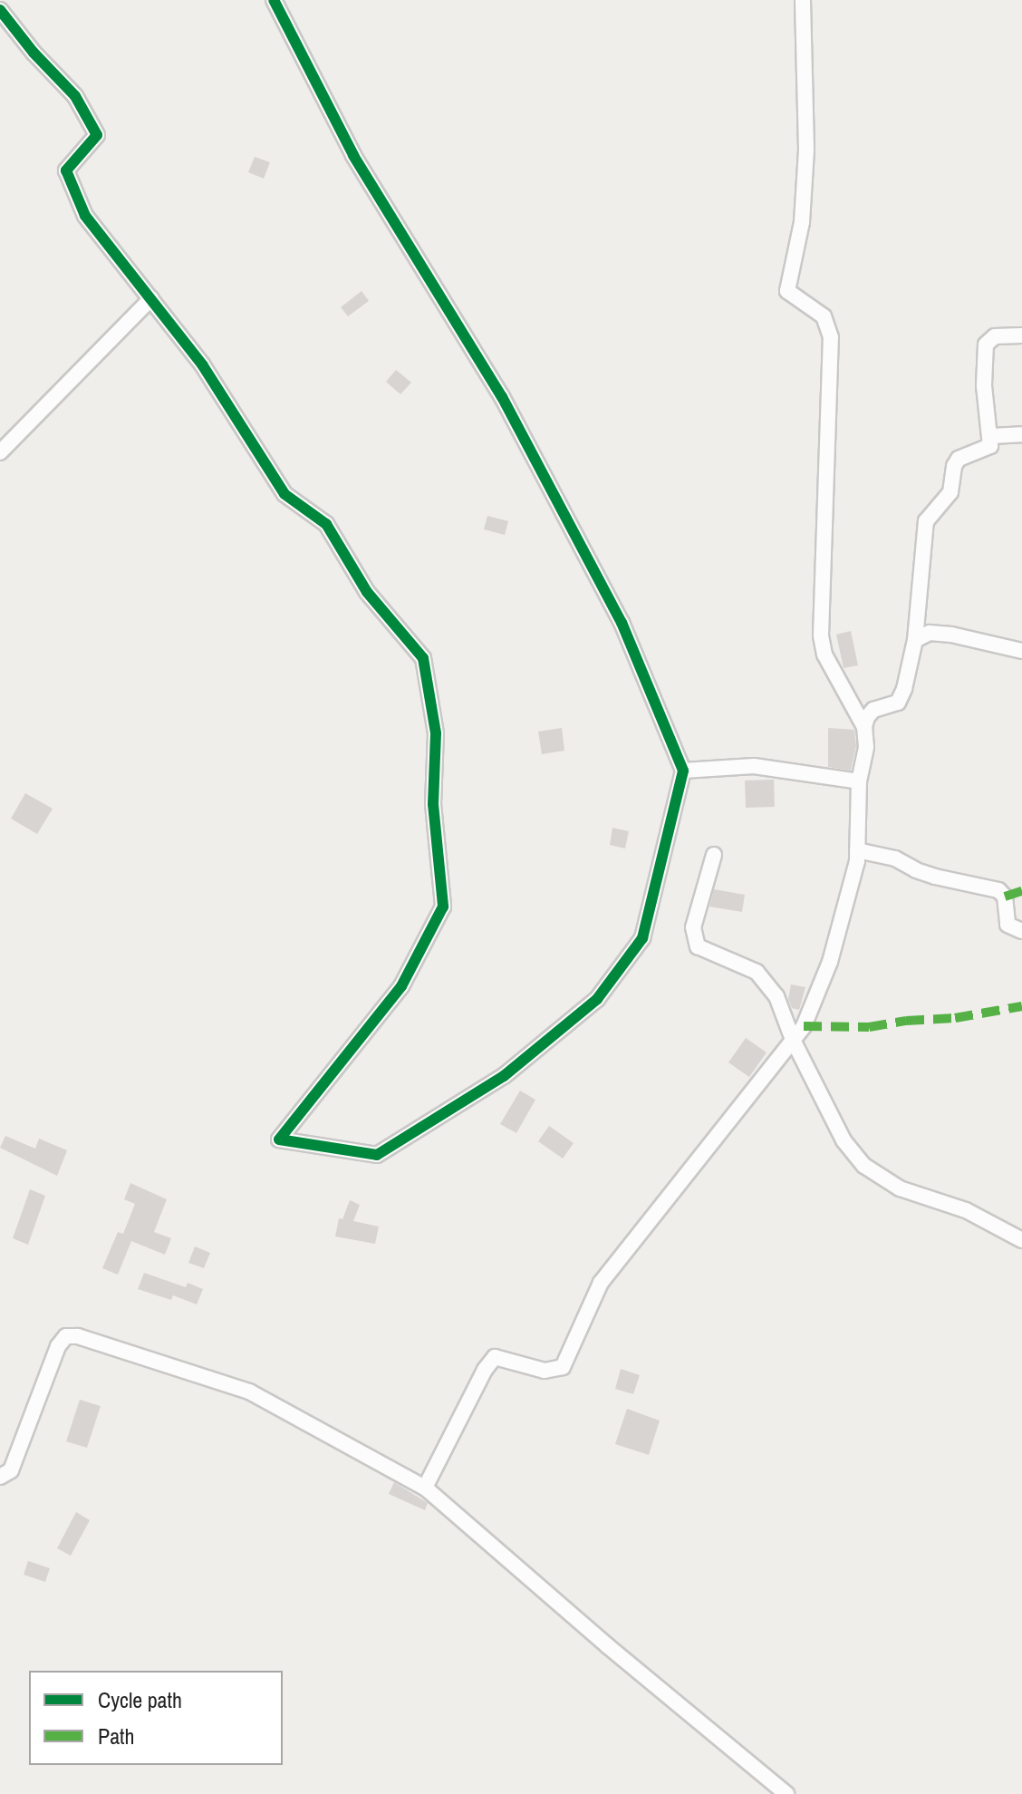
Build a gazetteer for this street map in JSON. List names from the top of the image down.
{
  "legend": ["Cycle path", "Path"]
}
